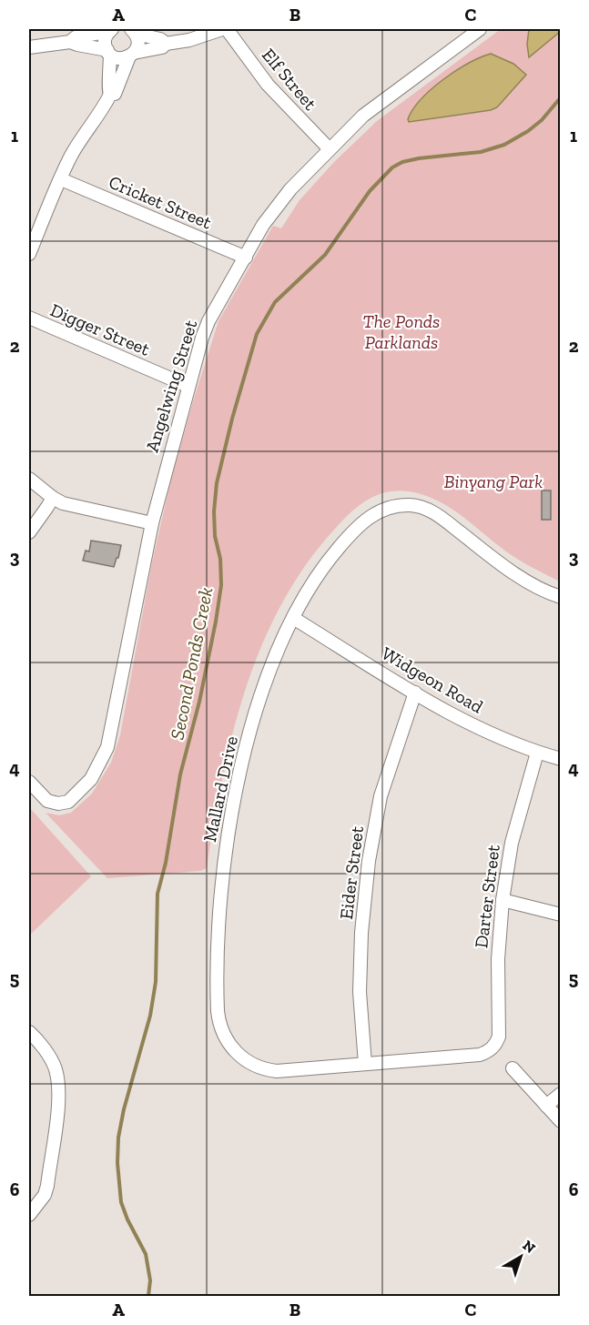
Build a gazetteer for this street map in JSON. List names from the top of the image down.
{
  "streets": {
    "street": [
      "Elf Street",
      "Cricket Street",
      "Digger Street",
      "Angelwing Street",
      "Widgeon Road",
      "Mallard Drive",
      "Eider Street",
      "Darter Street"
    ]
  },
  "crossings": [
    ["Elf Street", "Angelwing Street"],
    ["Cricket Street", "Angelwing Street"],
    ["Digger Street", "Angelwing Street"],
    ["Widgeon Road", "Mallard Drive"],
    ["Widgeon Road", "Eider Street"],
    ["Widgeon Road", "Darter Street"],
    ["Mallard Drive", "Eider Street"],
    ["Mallard Drive", "Darter Street"]
  ],
  "water": ["Second Ponds Creek"],
  "parks": ["The Ponds Parklands", "Binyang Park"],
  "north": "top right",
  "grid": {
    "columns": ["A", "B", "C"],
    "rows": [
      "1",
      "2",
      "3",
      "4",
      "5",
      "6"
    ]
  }
}
